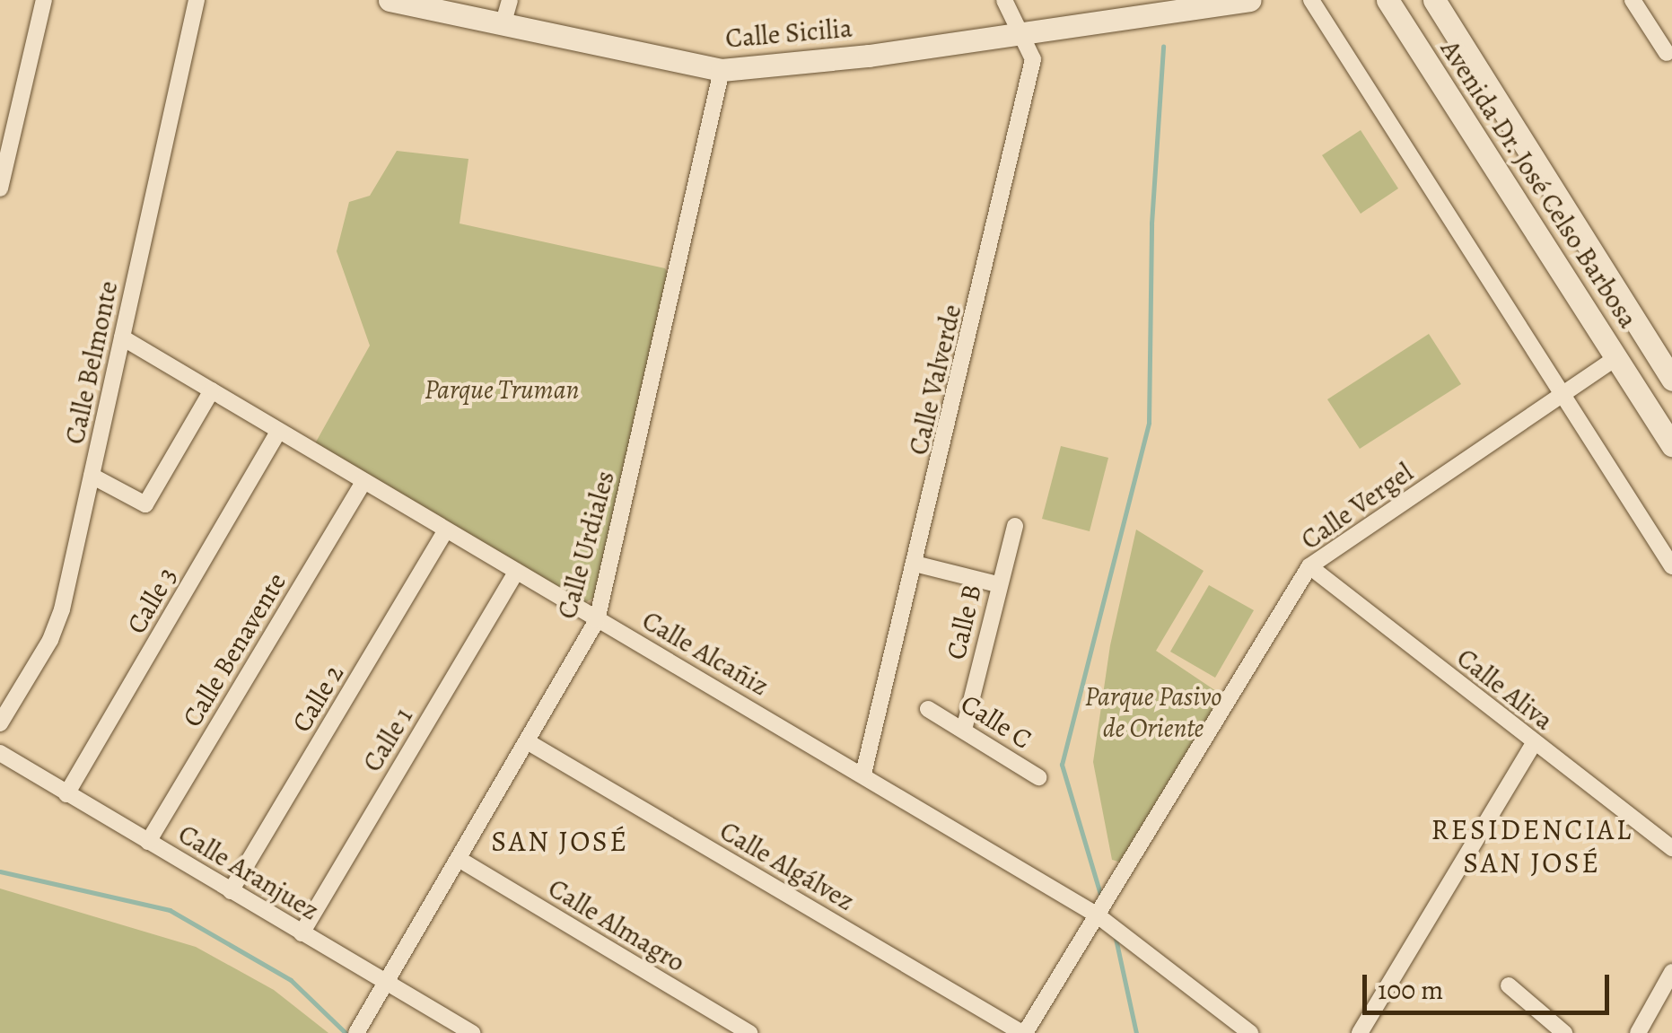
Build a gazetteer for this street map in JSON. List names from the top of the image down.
{
  "streets": {
    "main road": ["Calle Sicilia", "Avenida Dr. José Celso Barbosa"],
    "street": [
      "Calle Belmonte",
      "Calle Valverde",
      "Calle Vergel",
      "Calle Urdiales",
      "Calle 3",
      "Calle B",
      "Calle Benavente",
      "Calle Alcañiz",
      "Calle Aliva",
      "Calle 2",
      "Calle C",
      "Calle 1",
      "Calle Algálvez",
      "Calle Aranjuez",
      "Calle Almagro"
    ]
  },
  "crossings": [
    ["Calle Sicilia", "Calle Valverde"],
    ["Calle Sicilia", "Calle Urdiales"],
    ["Avenida Dr. José Celso Barbosa", "Calle Vergel"],
    ["Calle Belmonte", "Calle Alcañiz"],
    ["Calle Valverde", "Calle Alcañiz"],
    ["Calle Vergel", "Calle Alcañiz"],
    ["Calle Vergel", "Calle Aliva"],
    ["Calle Vergel", "Calle Algálvez"],
    ["Calle Urdiales", "Calle Alcañiz"],
    ["Calle Urdiales", "Calle Algálvez"],
    ["Calle Urdiales", "Calle Aranjuez"],
    ["Calle Urdiales", "Calle Almagro"],
    ["Calle 3", "Calle Alcañiz"],
    ["Calle 3", "Calle Aranjuez"],
    ["Calle B", "Calle C"],
    ["Calle Benavente", "Calle Alcañiz"],
    ["Calle Benavente", "Calle Aranjuez"],
    ["Calle Alcañiz", "Calle 2"],
    ["Calle Alcañiz", "Calle 1"],
    ["Calle 2", "Calle Aranjuez"],
    ["Calle 1", "Calle Aranjuez"]
  ],
  "districts": ["RESIDENCIAL SAN JOSÉ", "SAN JOSÉ"],
  "parks": ["Parque Truman", "Parque Pasivo de Oriente"],
  "scale_bar": "100 m"
}
